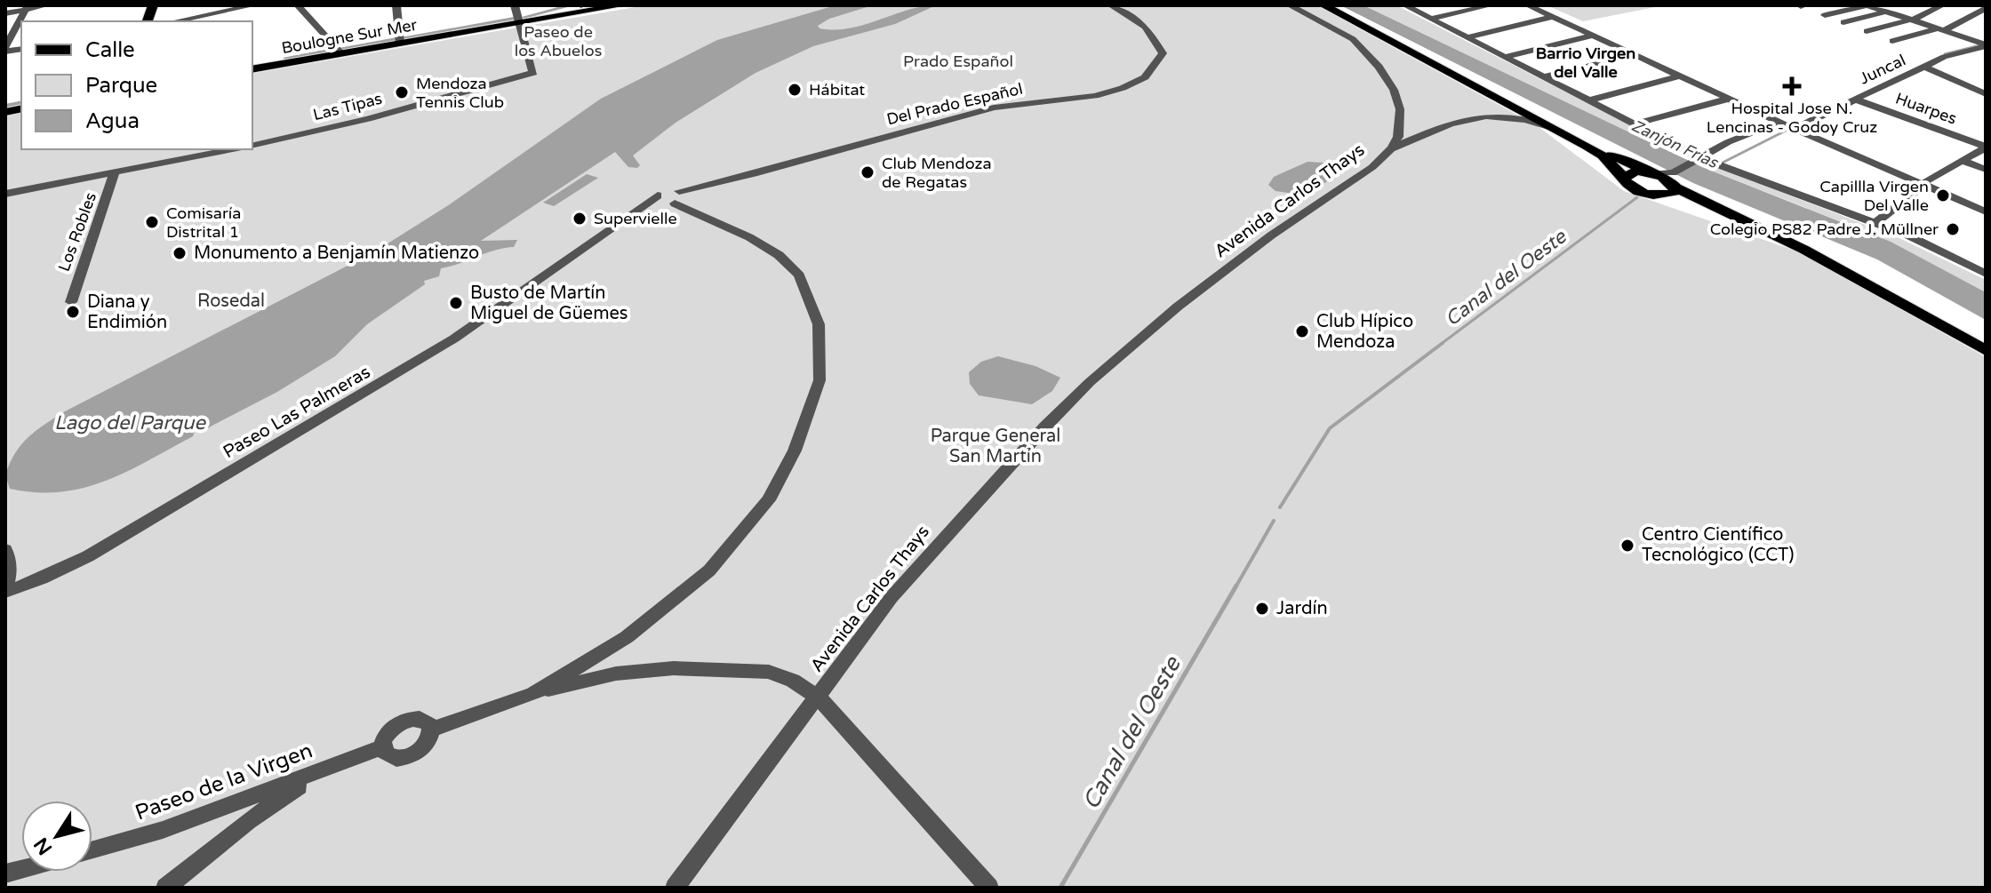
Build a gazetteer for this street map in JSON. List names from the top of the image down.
{
  "streets": {
    "main road": ["Boulogne Sur Mer"],
    "street": [
      "Juncal",
      "Del Prado Español",
      "Las Tipas",
      "Huarpes",
      "Avenida Carlos Thays",
      "Los Robles",
      "Paseo Las Palmeras",
      "Paseo de la Virgen"
    ]
  },
  "crossings": [
    ["Boulogne Sur Mer", "Las Tipas"],
    ["Juncal", "Huarpes"],
    ["Del Prado Español", "Paseo Las Palmeras"]
  ],
  "districts": ["Barrio Virgen del Valle"],
  "water": ["Zanjón Frías", "Canal del Oeste", "Lago del Parque"],
  "parks": [
    "Paseo de los Abuelos",
    "Prado Español",
    "Rosedal",
    "Parque General San Martín"
  ],
  "places": {
    "health": ["Hospital Jose N. Lencinas - Godoy Cruz"],
    "other": [
      "Hábitat",
      "Mendoza Tennis Club",
      "Club Mendoza de Regatas",
      "Capillla Virgen Del Valle",
      "Supervielle",
      "Comisaría Distrital 1",
      "Colegio PS82 Padre J. Müllner",
      "Monumento a Benjamín Matienzo",
      "Busto de Martín Miguel de Güemes",
      "Diana y Endimión",
      "Club Hípico Mendoza",
      "Centro Científico Tecnológico (CCT)",
      "Jardín"
    ]
  },
  "legend": ["Calle", "Parque", "Agua"],
  "north": "bottom left"
}
